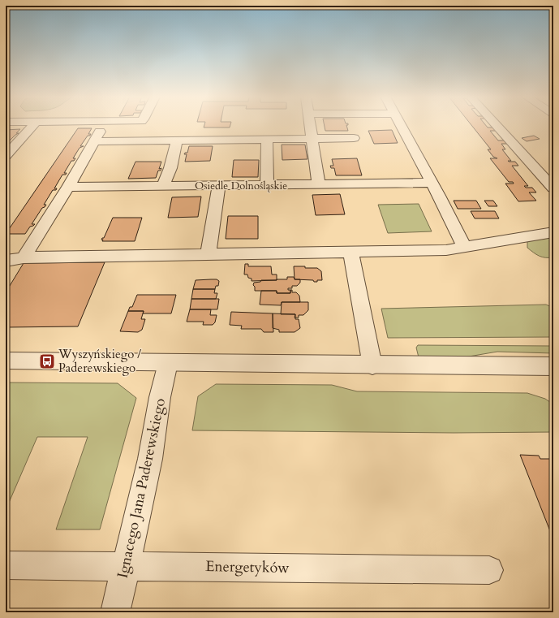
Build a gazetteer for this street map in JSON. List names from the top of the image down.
{
  "streets": {
    "street": ["Osiedle Dolnośląskie", "Ignacego Jana Paderewskiego", "Energetyków"]
  },
  "crossings": [
    ["Ignacego Jana Paderewskiego", "Energetyków"]
  ],
  "places": {
    "bus stop": ["Wyszyńskiego / Paderewskiego"]
  }
}
